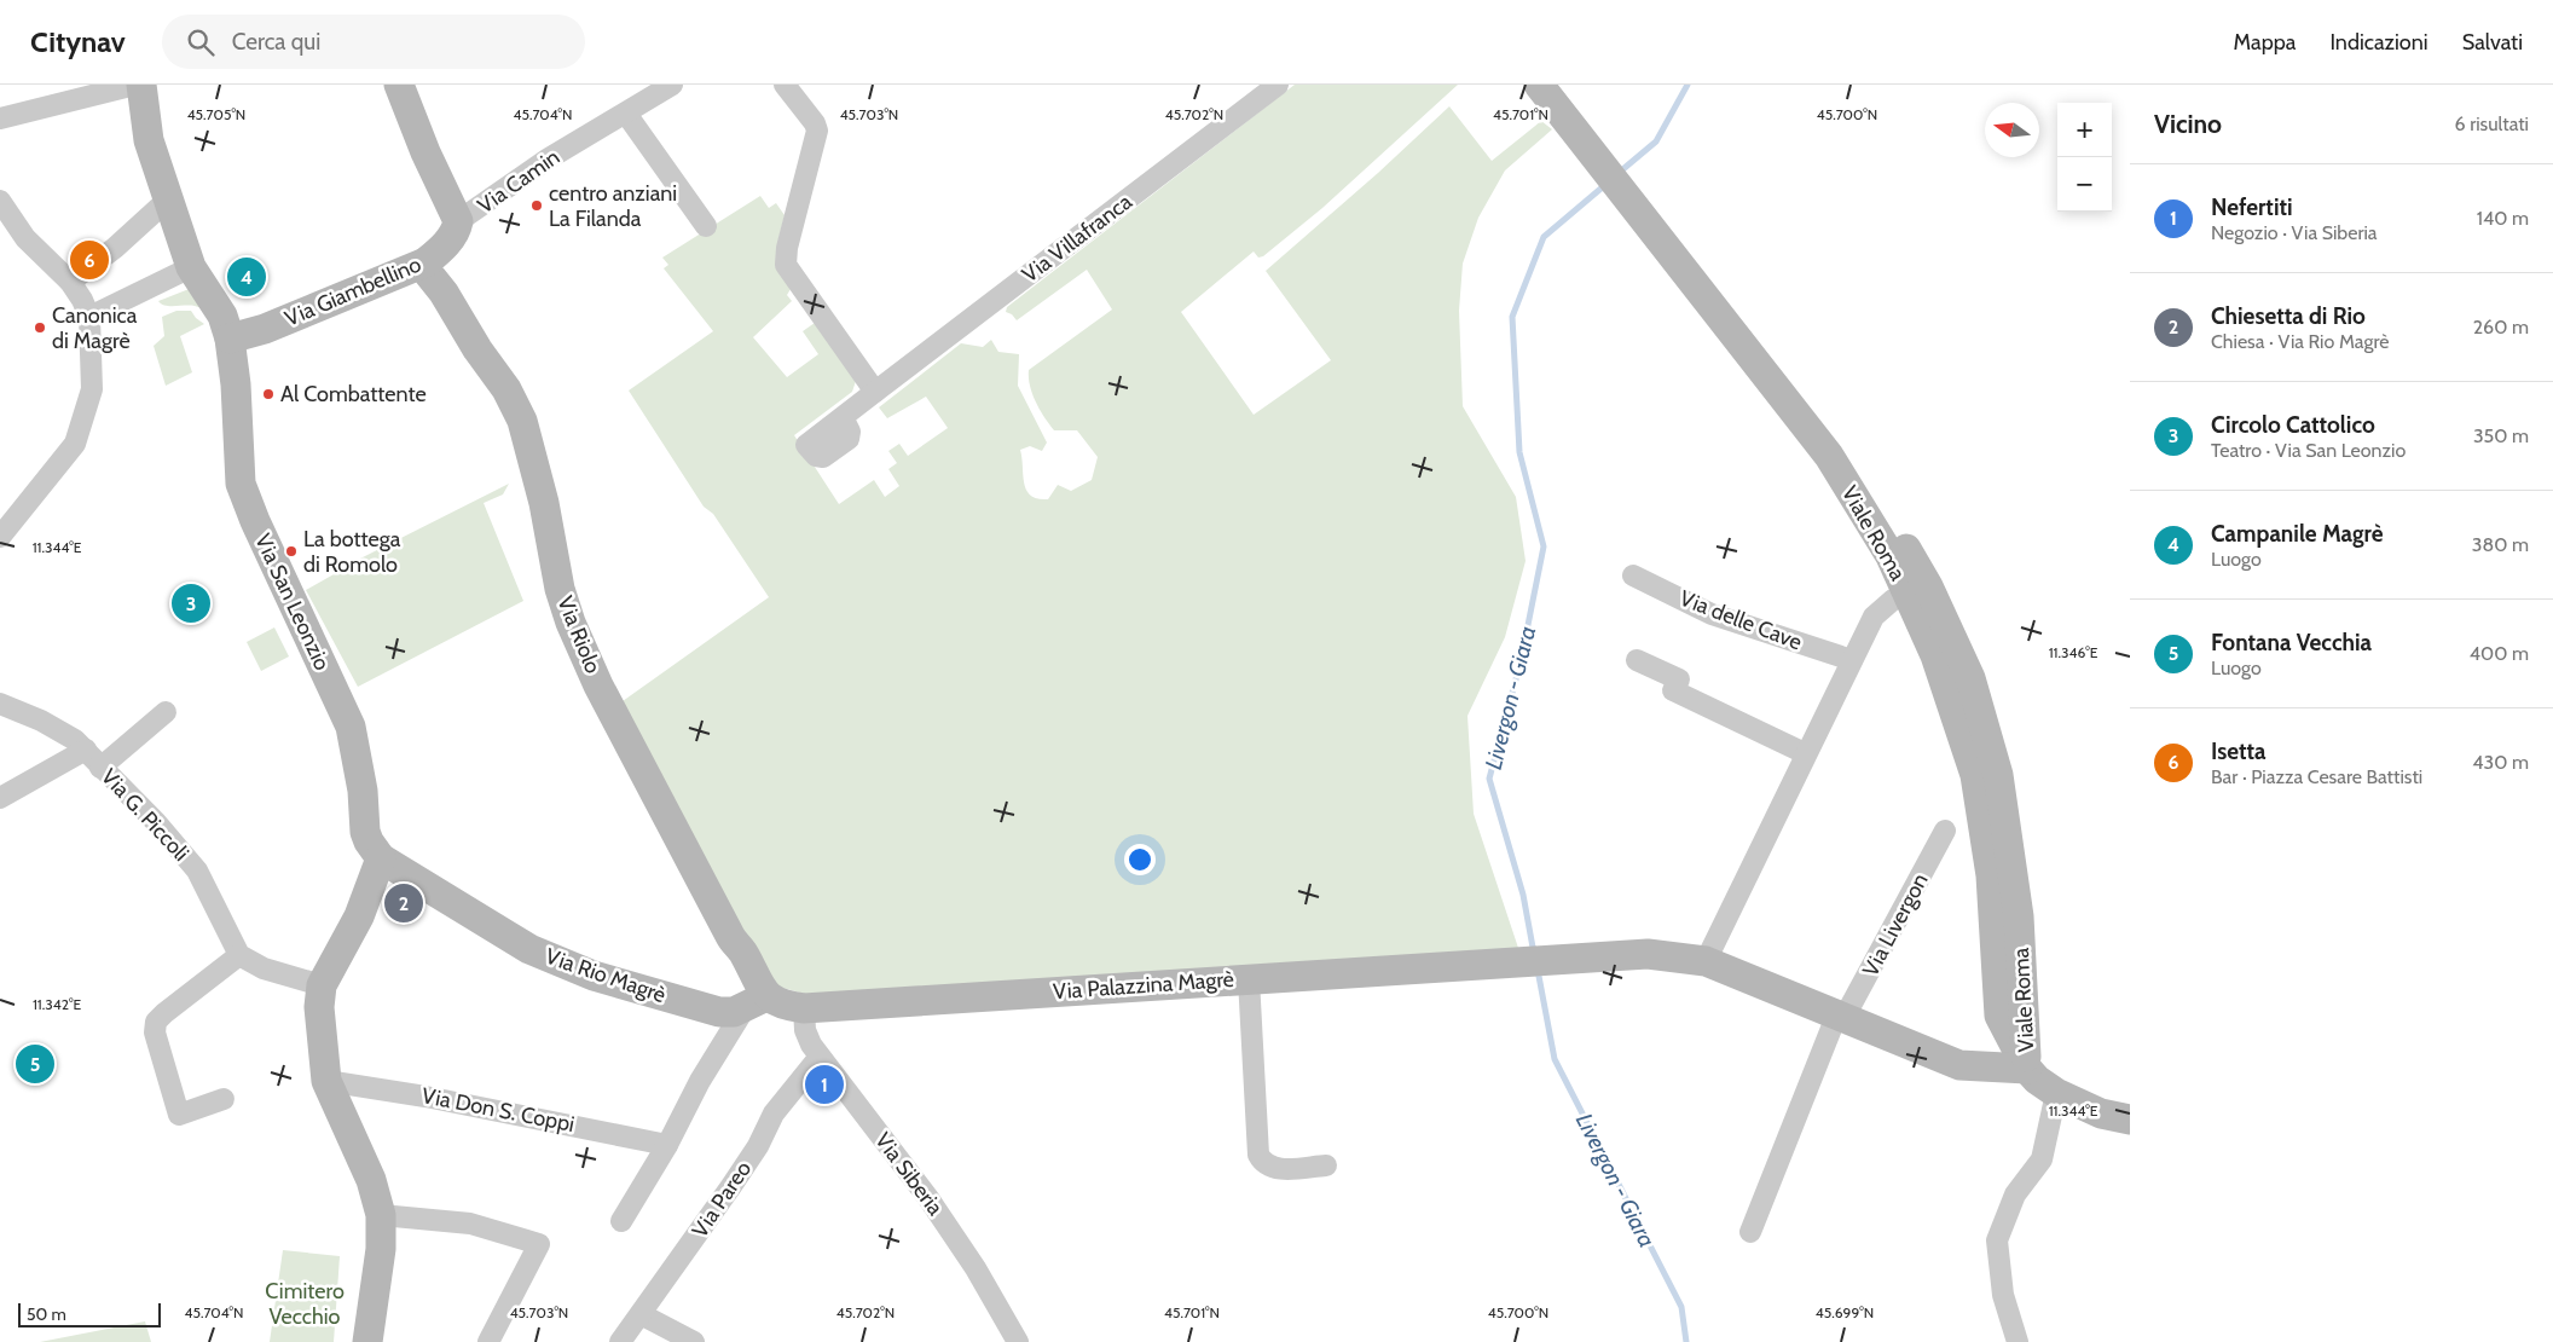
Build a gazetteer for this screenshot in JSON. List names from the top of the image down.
{
  "streets": {
    "street": [
      "Via Camin",
      "Via Villafranca",
      "Via Giambellino",
      "Viale Roma",
      "Via San Leonzio",
      "Via delle Cave",
      "Via Riolo",
      "Via G. Piccoli",
      "Via Livergon",
      "Via Rio Magrè",
      "Via Palazzina Magrè",
      "Via Don S. Coppi",
      "Via Siberia",
      "Via Pareo"
    ]
  },
  "crossings": [
    ["Via Camin", "Via Giambellino"],
    ["Via Giambellino", "Via San Leonzio"],
    ["Via Giambellino", "Via Riolo"],
    ["Viale Roma", "Via Palazzina Magrè"],
    ["Via San Leonzio", "Via Rio Magrè"],
    ["Via Riolo", "Via Rio Magrè"],
    ["Via Riolo", "Via Palazzina Magrè"],
    ["Via Livergon", "Via Palazzina Magrè"],
    ["Via Rio Magrè", "Via Palazzina Magrè"],
    ["Via Palazzina Magrè", "Via Siberia"],
    ["Via Siberia", "Via Pareo"]
  ],
  "water": ["Livergon - Giara"],
  "parks": ["Cimitero Vecchio"],
  "places": [
    "centro anziani La Filanda",
    "Canonica di Magrè",
    "Al Combattente",
    "La bottega di Romolo"
  ],
  "scale_bar": "50 m",
  "north": "left",
  "page": {
    "header": "Citynav",
    "search": "Cerca qui",
    "nav": ["Mappa", "Indicazioni", "Salvati"],
    "heading": ["Vicino", "6 risultati"],
    "map_buttons": ["+", "−"],
    "list": [
      {
        "mark": "1",
        "name": "Nefertiti",
        "note": "Negozio · Via Siberia",
        "value": "140 m"
      },
      {
        "mark": "2",
        "name": "Chiesetta di Rio",
        "note": "Chiesa · Via Rio Magrè",
        "value": "260 m"
      },
      {
        "mark": "3",
        "name": "Circolo Cattolico",
        "note": "Teatro · Via San Leonzio",
        "value": "350 m"
      },
      {
        "mark": "4",
        "name": "Campanile Magrè",
        "note": "Luogo",
        "value": "380 m"
      },
      {
        "mark": "5",
        "name": "Fontana Vecchia",
        "note": "Luogo",
        "value": "400 m"
      },
      {
        "mark": "6",
        "name": "Isetta",
        "note": "Bar · Piazza Cesare Battisti",
        "value": "430 m"
      }
    ],
    "pins": [
      "6",
      "4",
      "3",
      "2",
      "5",
      "1"
    ],
    "scale": "50 m"
  },
  "coordinates": [
    "45.705°N",
    "45.704°N",
    "45.703°N",
    "45.702°N",
    "45.701°N",
    "45.700°N",
    "11.344°E",
    "11.346°E",
    "11.342°E",
    "45.699°N"
  ]
}
